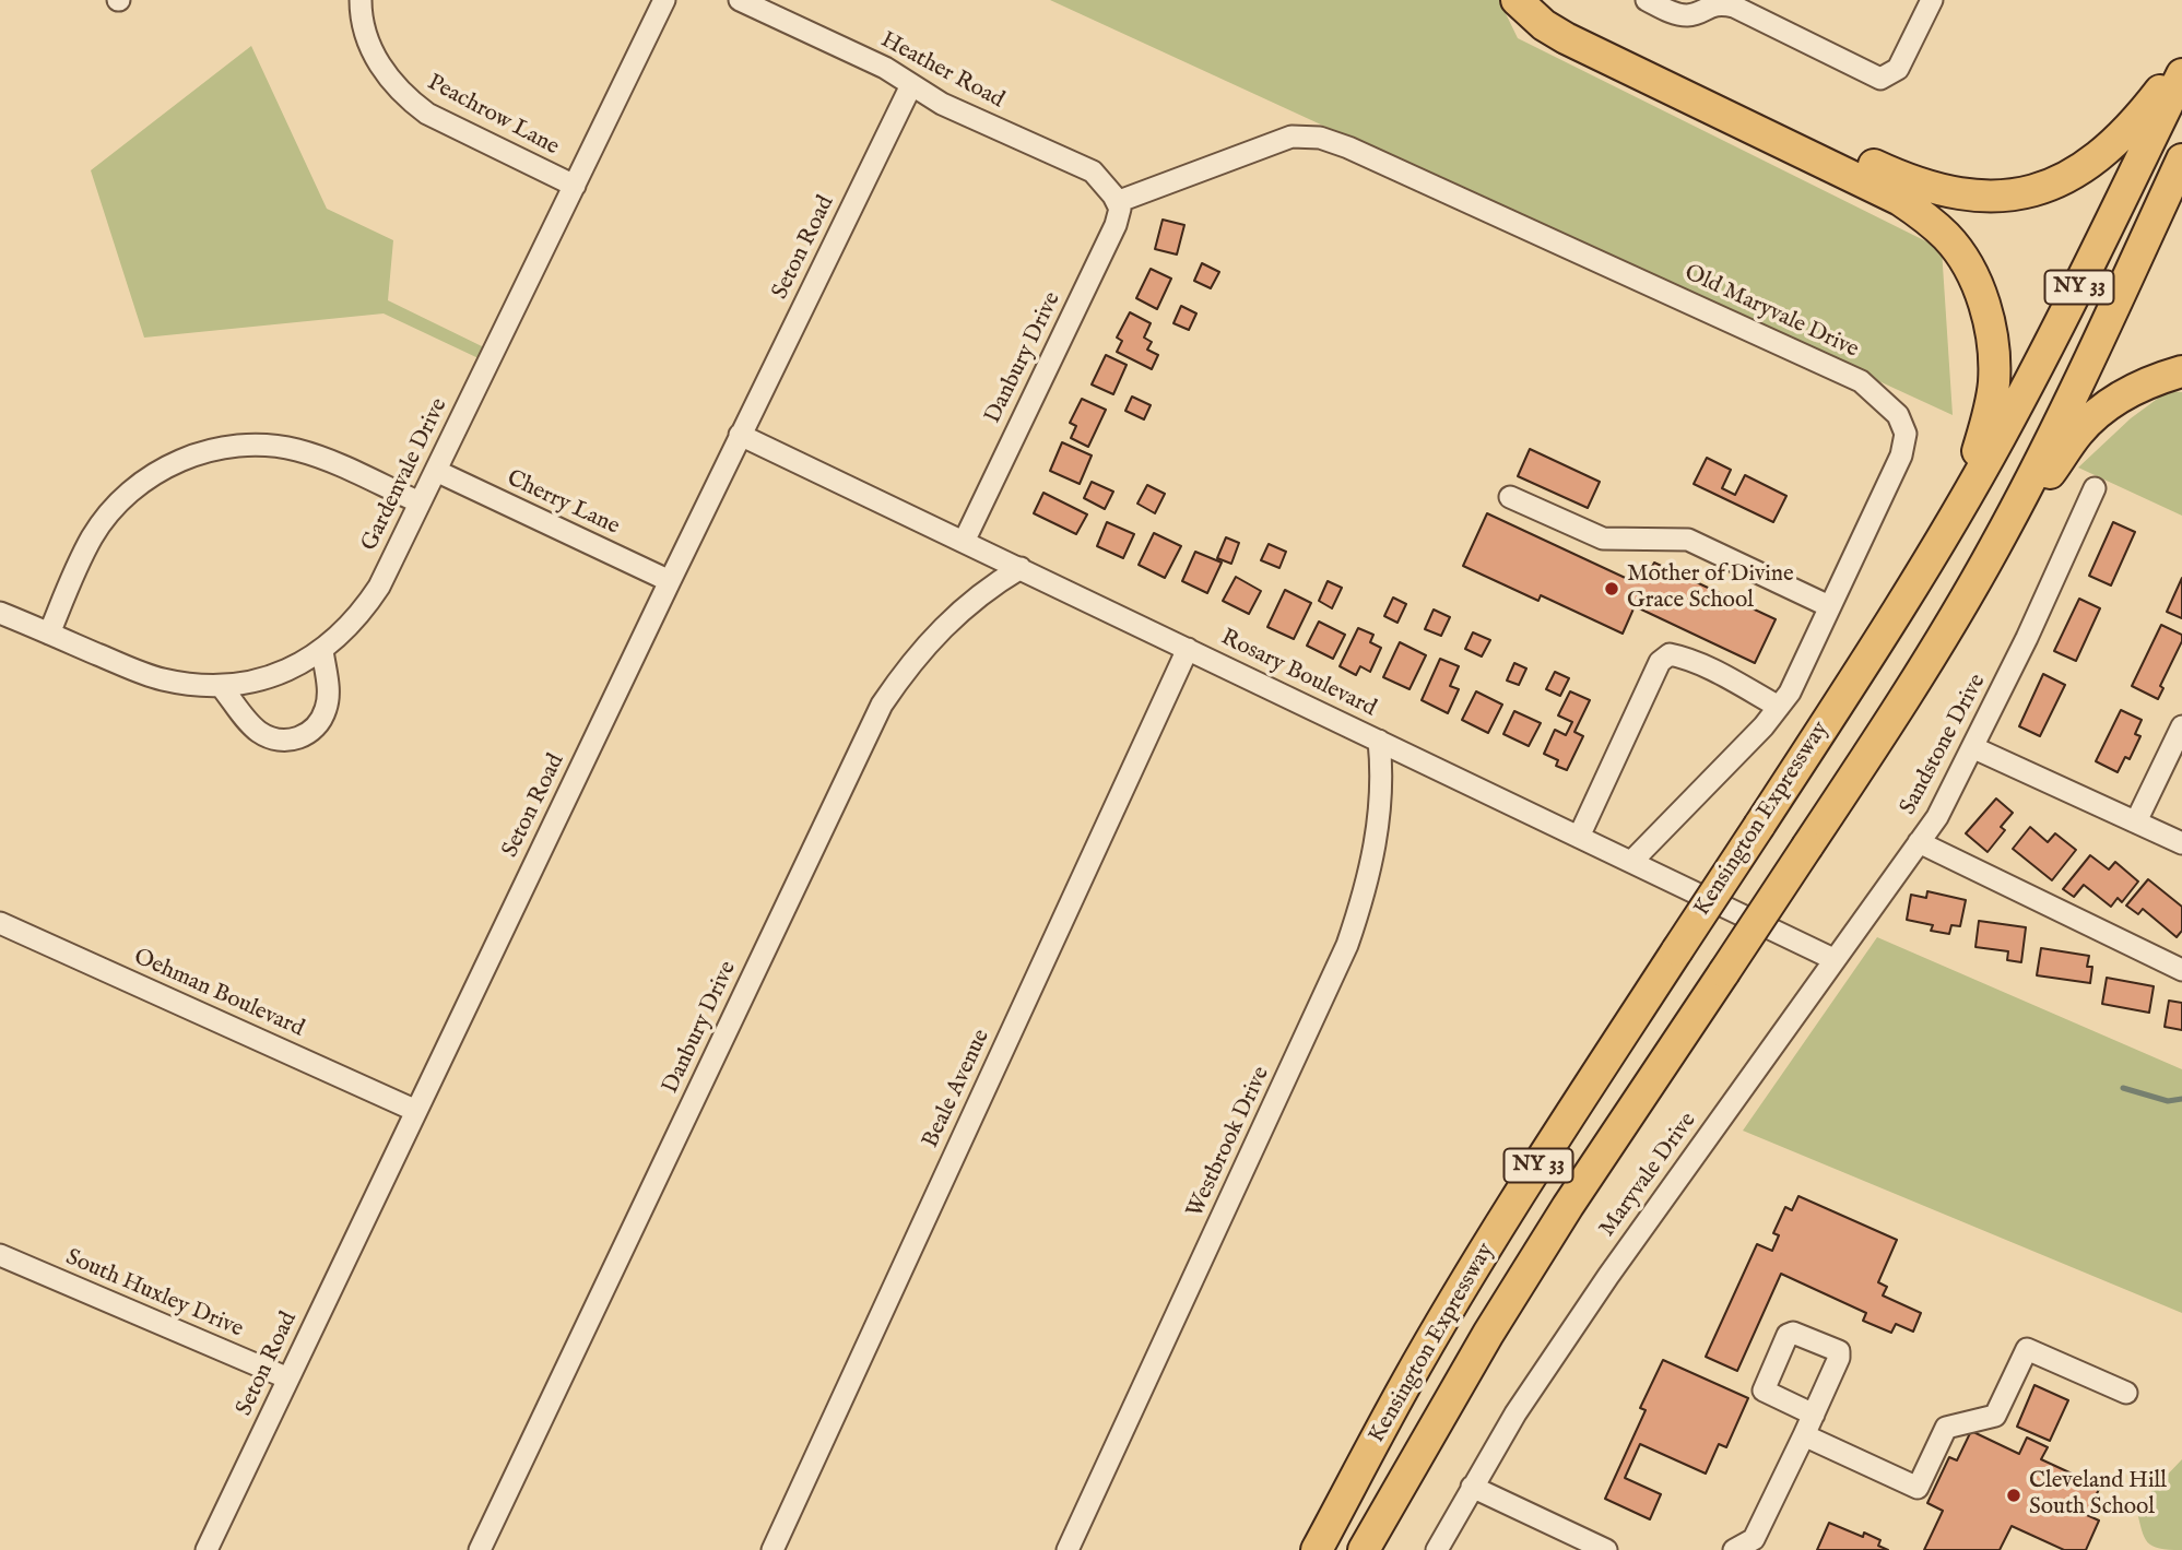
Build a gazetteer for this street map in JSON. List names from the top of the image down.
{
  "streets": {
    "highway": ["NY 33", "Kensington Expressway"],
    "street": [
      "Heather Road",
      "Peachrow Lane",
      "Seton Road",
      "Old Maryvale Drive",
      "Danbury Drive",
      "Gardenvale Drive",
      "Cherry Lane",
      "Rosary Boulevard",
      "Sandstone Drive",
      "Oehman Boulevard",
      "Beale Avenue",
      "Westbrook Drive",
      "Maryvale Drive",
      "South Huxley Drive"
    ]
  },
  "crossings": [
    ["Heather Road", "Seton Road"],
    ["Heather Road", "Old Maryvale Drive"],
    ["Heather Road", "Danbury Drive"],
    ["Peachrow Lane", "Gardenvale Drive"],
    ["Seton Road", "Cherry Lane"],
    ["Seton Road", "Rosary Boulevard"],
    ["Seton Road", "Oehman Boulevard"],
    ["Seton Road", "South Huxley Drive"],
    ["Old Maryvale Drive", "Danbury Drive"],
    ["Old Maryvale Drive", "Rosary Boulevard"],
    ["Danbury Drive", "Rosary Boulevard"],
    ["Gardenvale Drive", "Cherry Lane"],
    ["Rosary Boulevard", "Beale Avenue"],
    ["Rosary Boulevard", "Westbrook Drive"],
    ["Rosary Boulevard", "Maryvale Drive"],
    ["Sandstone Drive", "Maryvale Drive"]
  ],
  "places": ["Mother of Divine Grace School", "Cleveland Hill South School"]
}
